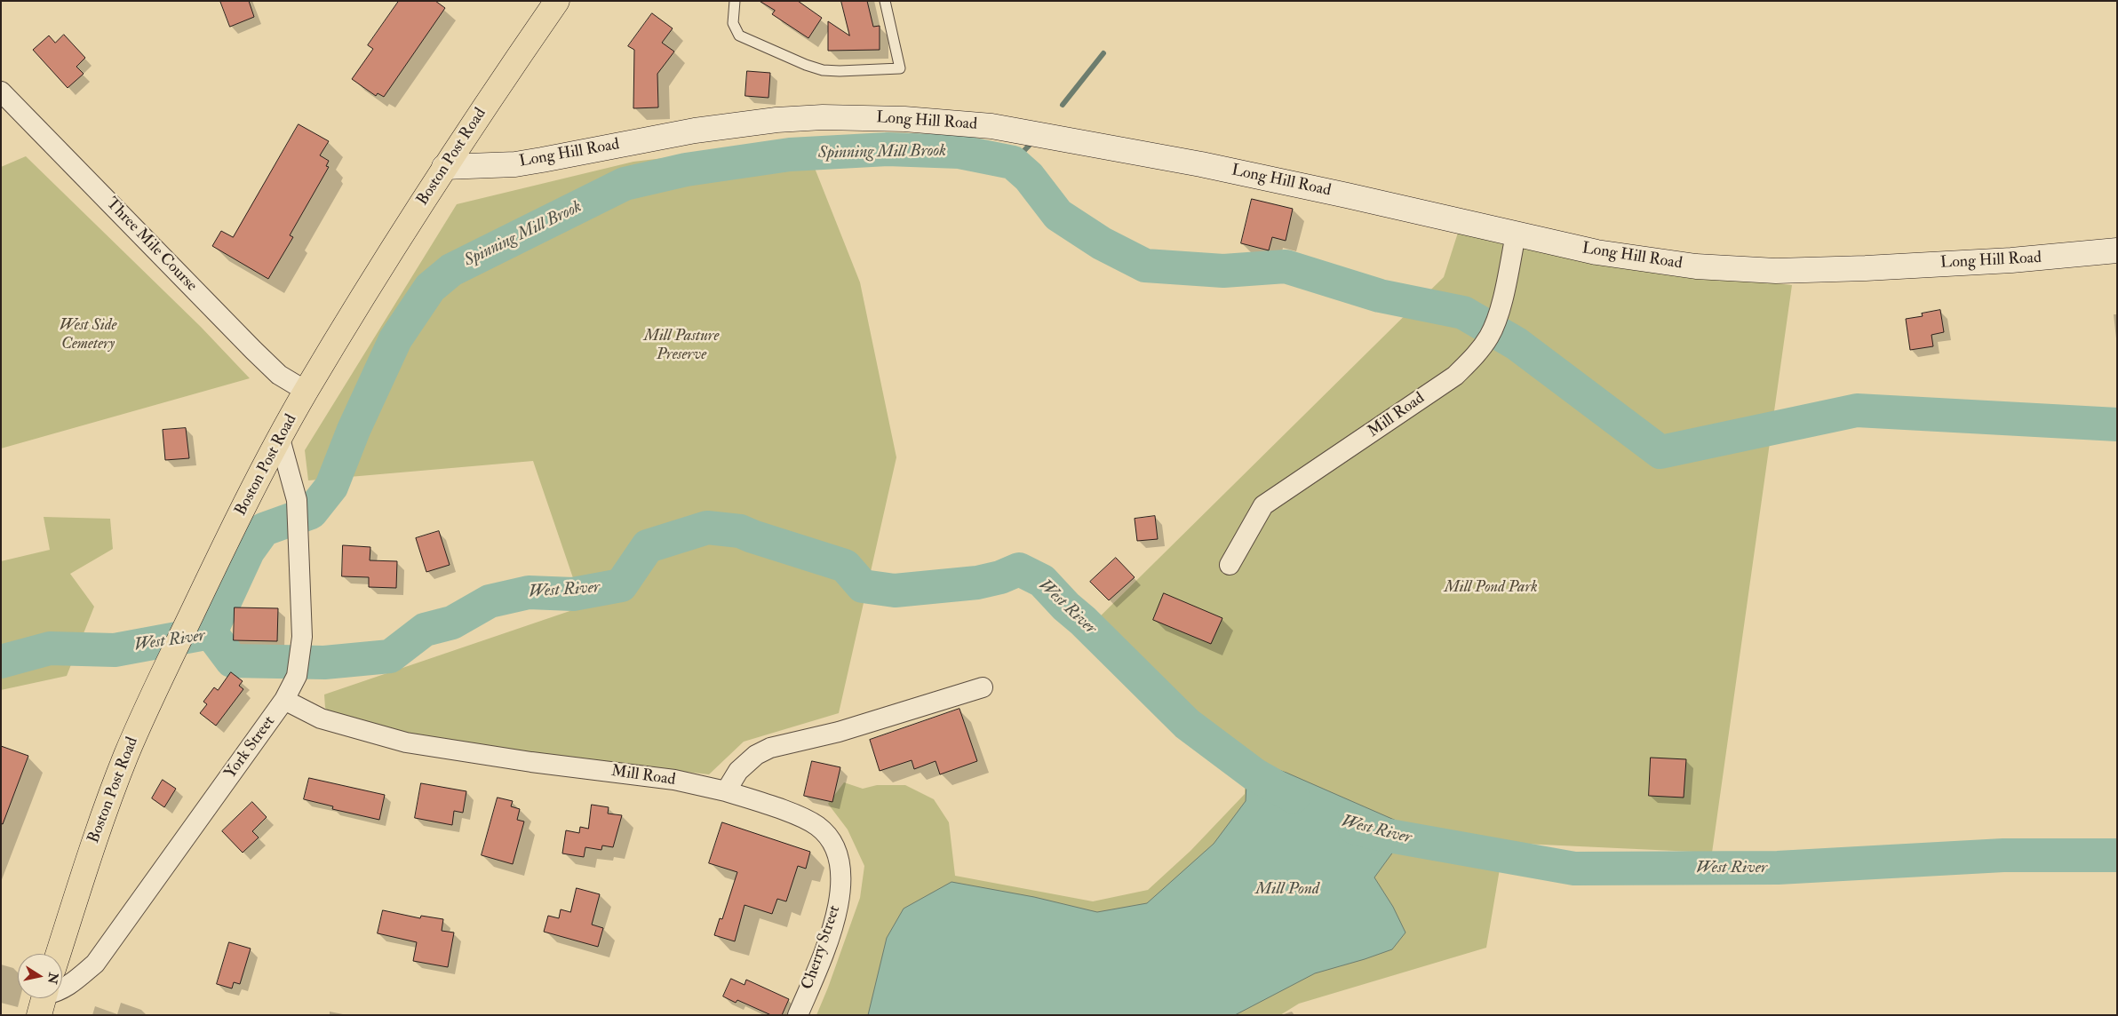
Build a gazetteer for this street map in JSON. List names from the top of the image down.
{
  "streets": {
    "main road": ["Boston Post Road"],
    "street": [
      "Long Hill Road",
      "Three Mile Course",
      "Mill Road",
      "York Street",
      "Cherry Street"
    ]
  },
  "crossings": [
    ["Long Hill Road", "Boston Post Road"],
    ["Long Hill Road", "Mill Road"],
    ["Boston Post Road", "Three Mile Course"],
    ["Boston Post Road", "York Street"],
    ["Mill Road", "York Street"],
    ["Mill Road", "Cherry Street"]
  ],
  "water": ["Spinning Mill Brook", "West River", "Mill Pond"],
  "parks": ["West Side Cemetery", "Mill Pasture Preserve", "Mill Pond Park"],
  "north": "right"
}
